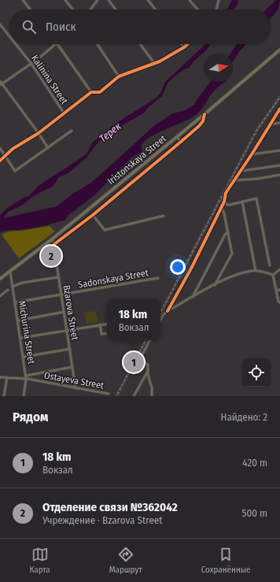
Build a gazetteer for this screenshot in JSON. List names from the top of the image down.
{
  "streets": {
    "main road": ["Iristonskaya Street"],
    "street": [
      "Kalinina Street",
      "Sadonskaya Street",
      "Bzarova Street",
      "Michurina Street",
      "Ostayeva Street"
    ]
  },
  "crossings": [
    ["Iristonskaya Street", "Bzarova Street"],
    ["Iristonskaya Street", "Michurina Street"],
    ["Sadonskaya Street", "Bzarova Street"],
    ["Sadonskaya Street", "Michurina Street"],
    ["Bzarova Street", "Ostayeva Street"],
    ["Michurina Street", "Ostayeva Street"]
  ],
  "water": ["Терек"],
  "north": "right",
  "page": {
    "search": "Поиск",
    "pins": ["2", "1"],
    "popup": ["18 km", "Вокзал"],
    "heading": ["Рядом", "Найдено: 2"],
    "list": [
      {
        "mark": "1",
        "name": "18 km",
        "note": "Вокзал",
        "value": "420 m"
      },
      {
        "mark": "2",
        "name": "Отделение связи №362042",
        "note": "Учреждение · Bzarova Street",
        "value": "500 m"
      }
    ],
    "nav": ["Карта", "Маршрут", "Сохранённые"]
  }
}
